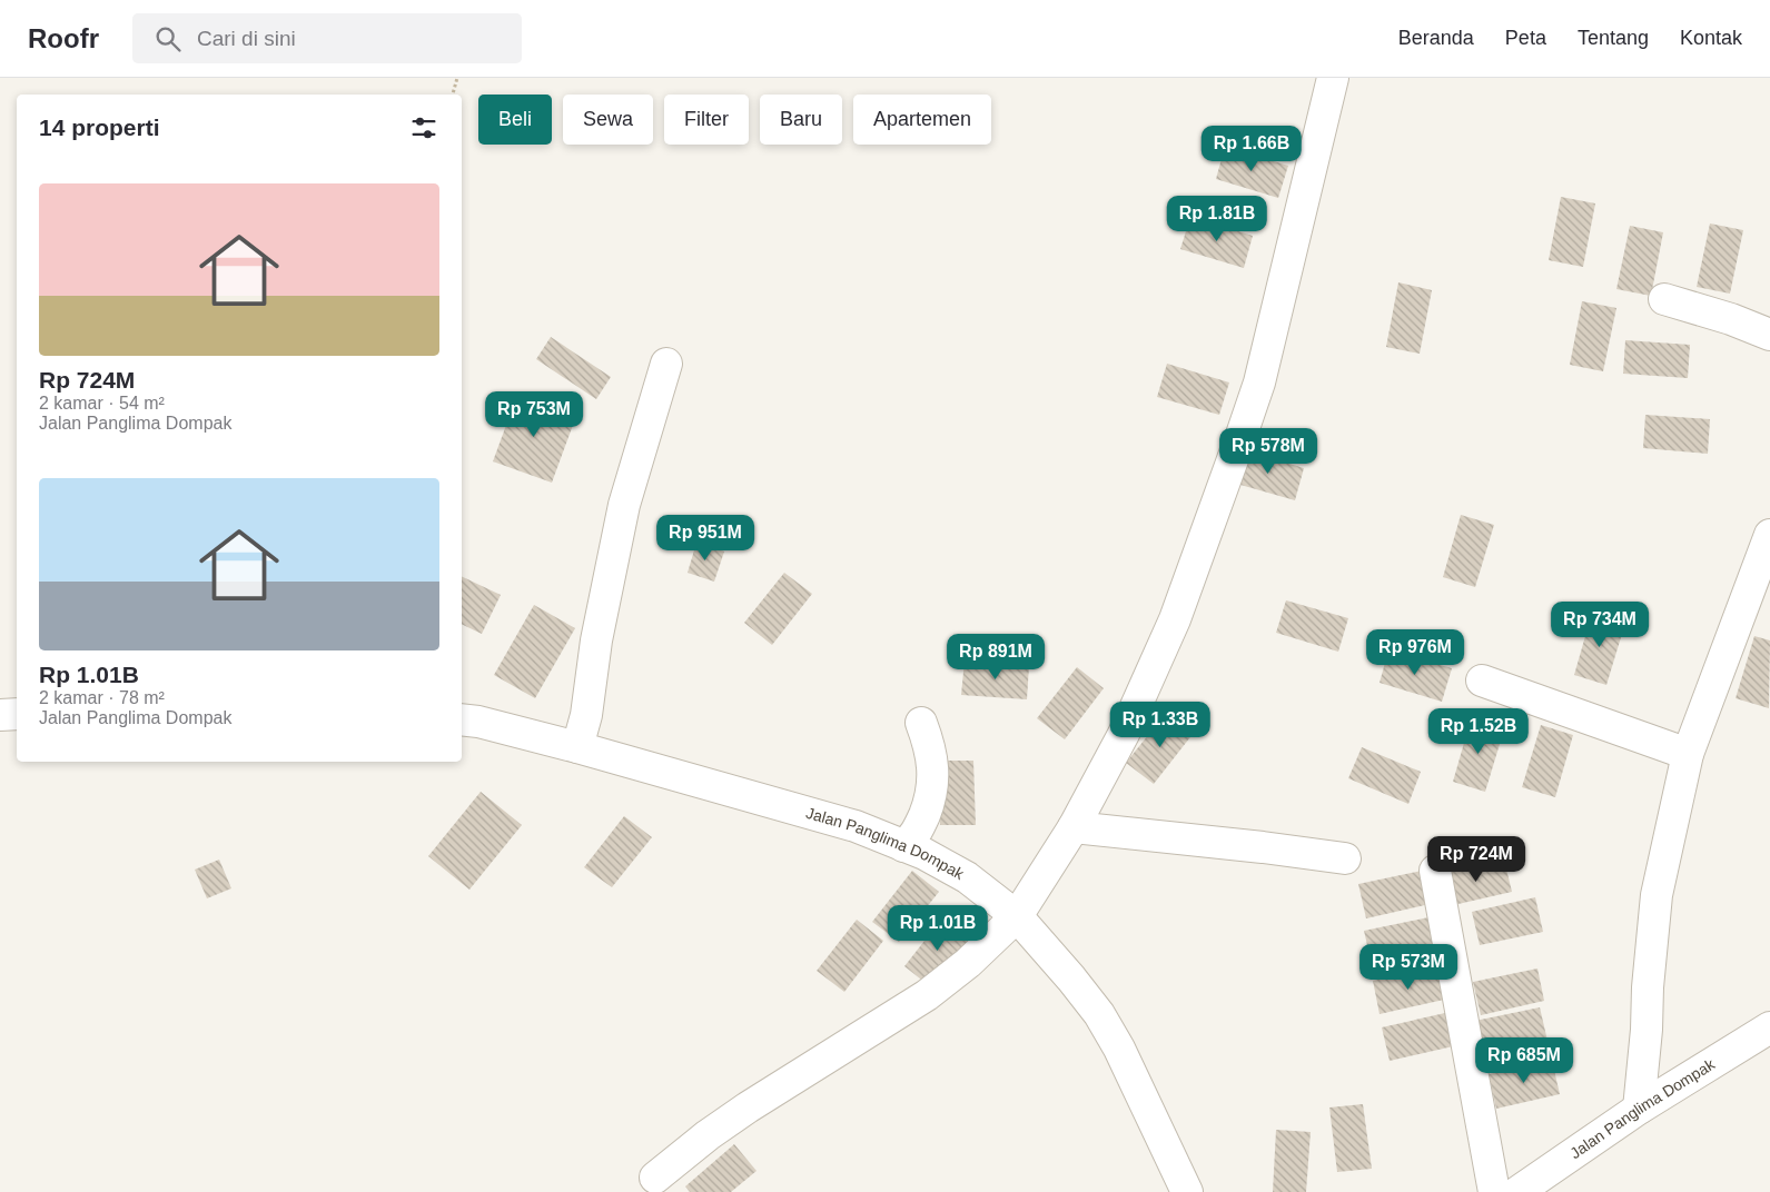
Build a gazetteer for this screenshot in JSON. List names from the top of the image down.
{
  "streets": {
    "street": ["Jalan Panglima Dompak"]
  },
  "page": {
    "header": "Roofr",
    "search": "Cari di sini",
    "nav": [
      "Beranda",
      "Peta",
      "Tentang",
      "Kontak"
    ],
    "chip": [
      "Beli",
      "Sewa",
      "Filter",
      "Baru",
      "Apartemen"
    ],
    "heading": "14 properti",
    "price": [
      "Rp 1.66B",
      "Rp 1.81B",
      "Rp 753M",
      "Rp 578M",
      "Rp 951M",
      "Rp 734M",
      "Rp 976M",
      "Rp 891M",
      "Rp 1.33B",
      "Rp 1.52B",
      "Rp 724M",
      "Rp 1.01B",
      "Rp 573M",
      "Rp 685M"
    ],
    "list": [
      {
        "name": "Rp 724M",
        "note": "2 kamar · 54 m² · Jalan Panglima Dompak"
      },
      {
        "name": "Rp 1.01B",
        "note": "2 kamar · 78 m² · Jalan Panglima Dompak"
      }
    ]
  }
}
